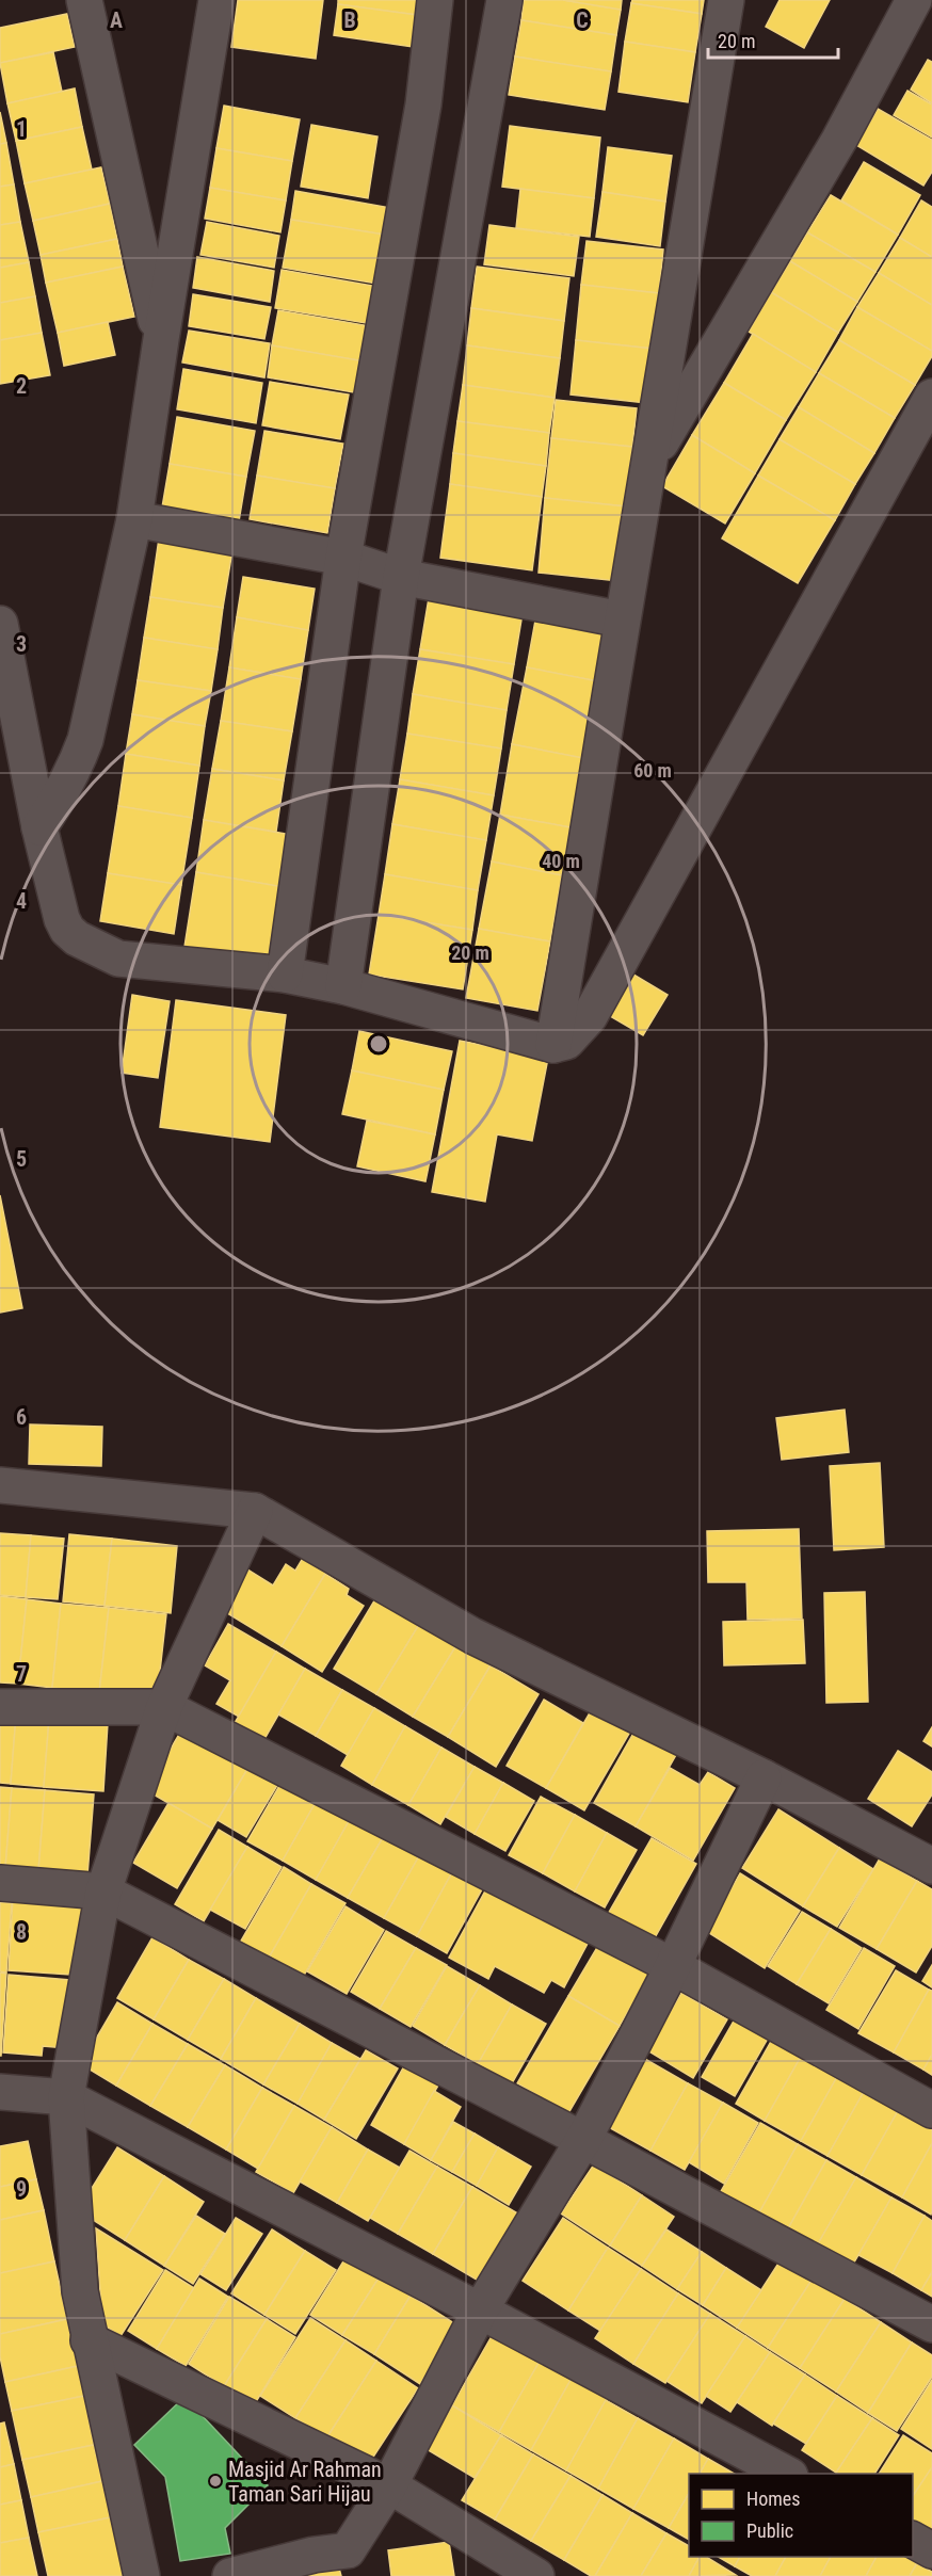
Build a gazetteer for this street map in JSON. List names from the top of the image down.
{
  "places": ["Masjid Ar Rahman Taman Sari Hijau"],
  "legend": ["Homes", "Public"],
  "scale_bar": "20 m",
  "grid": {
    "columns": ["A", "B", "C"],
    "rows": [
      "1",
      "2",
      "3",
      "4",
      "5",
      "6",
      "7",
      "8",
      "9"
    ]
  },
  "rings": ["60 m", "40 m", "20 m"]
}
